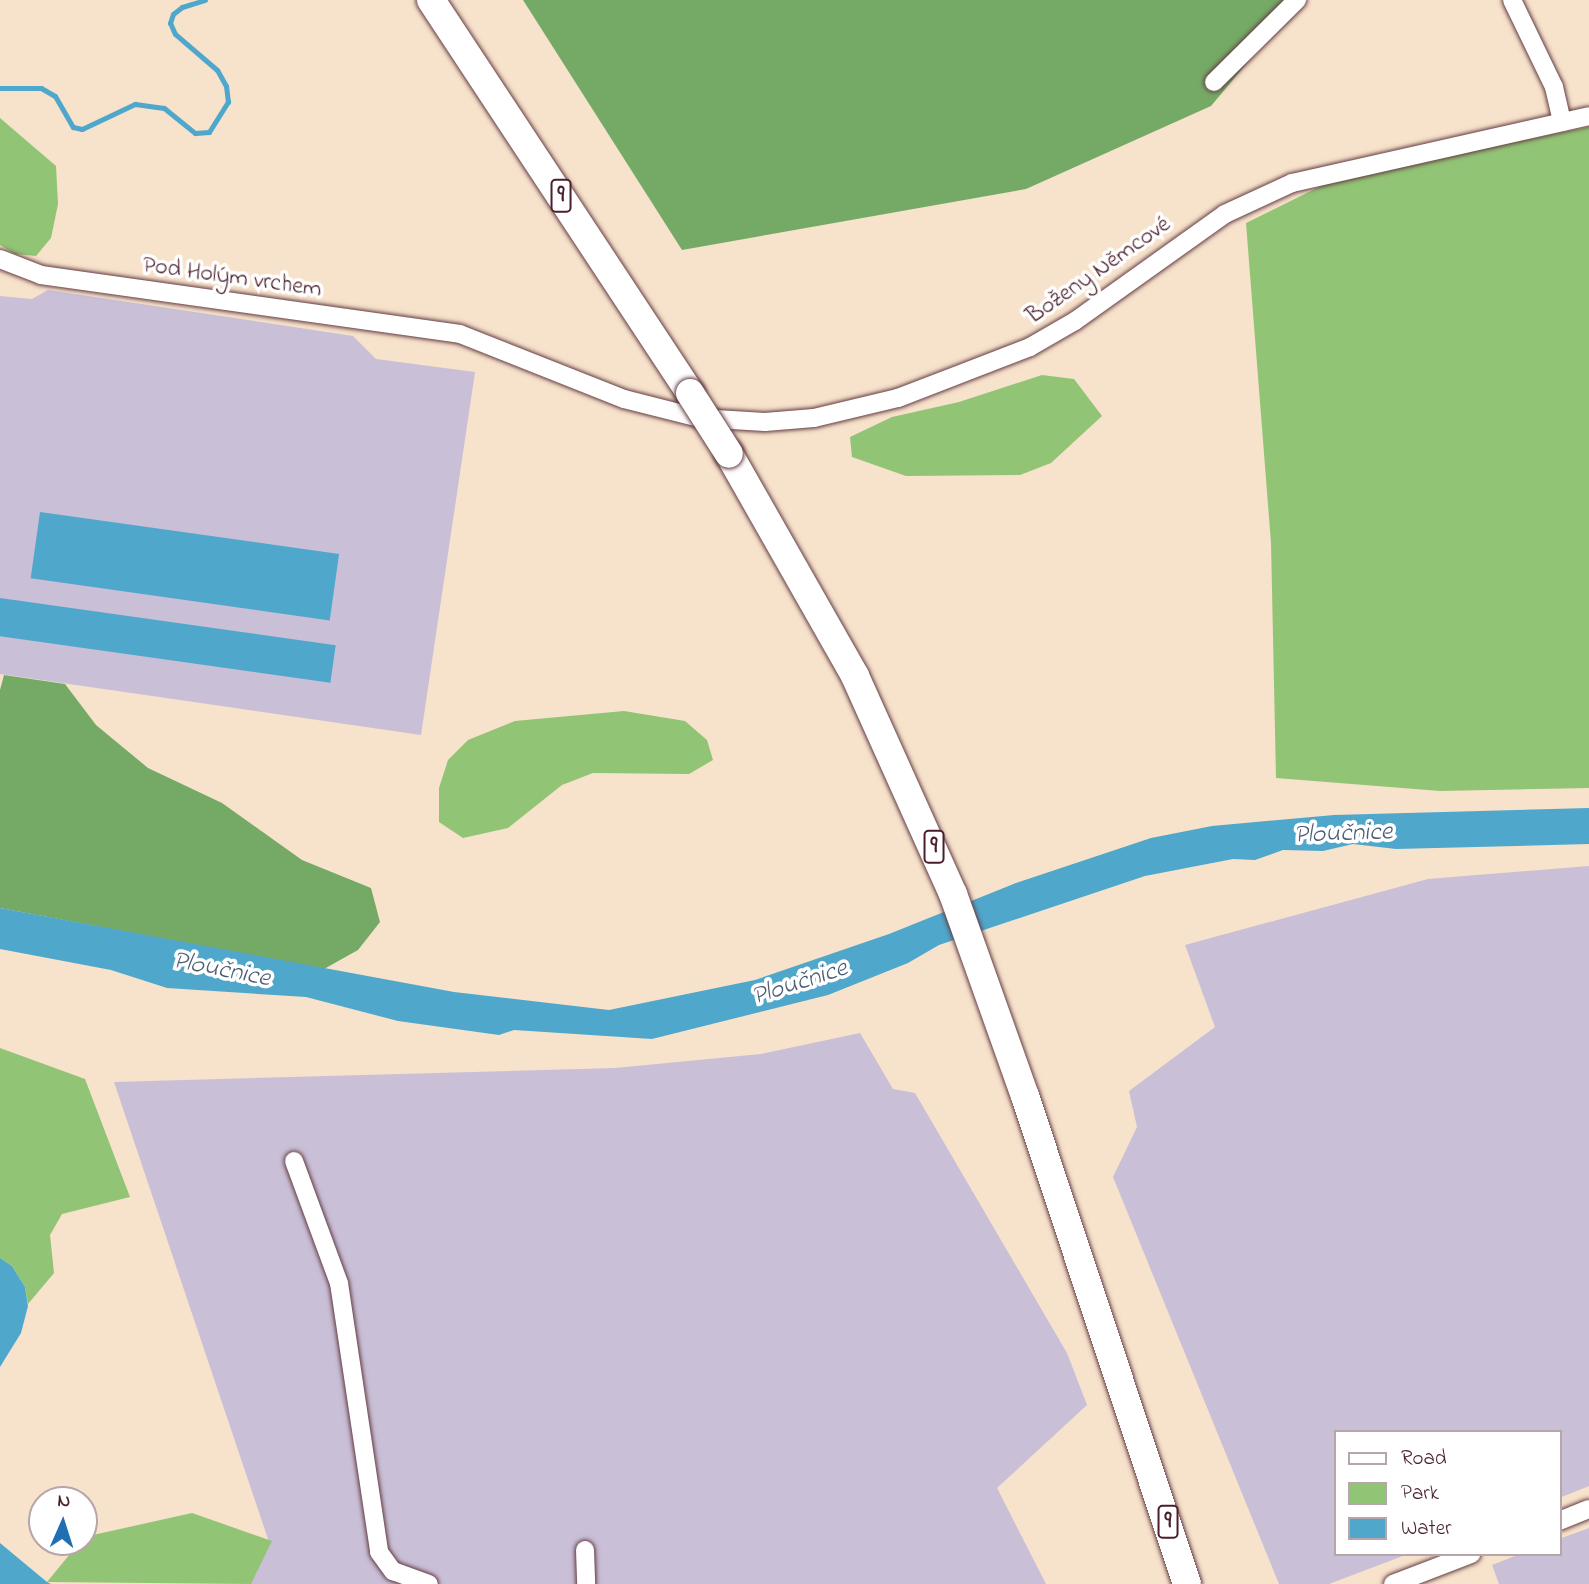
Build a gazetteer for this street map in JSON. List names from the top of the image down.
{
  "streets": {
    "main road": ["9"],
    "street": ["Boženy Němcové", "Pod Holým vrchem"]
  },
  "crossings": [
    ["Boženy Němcové", "Pod Holým vrchem"]
  ],
  "water": ["Ploučnice"],
  "legend": ["Road", "Park", "Water"],
  "north": "top"
}
